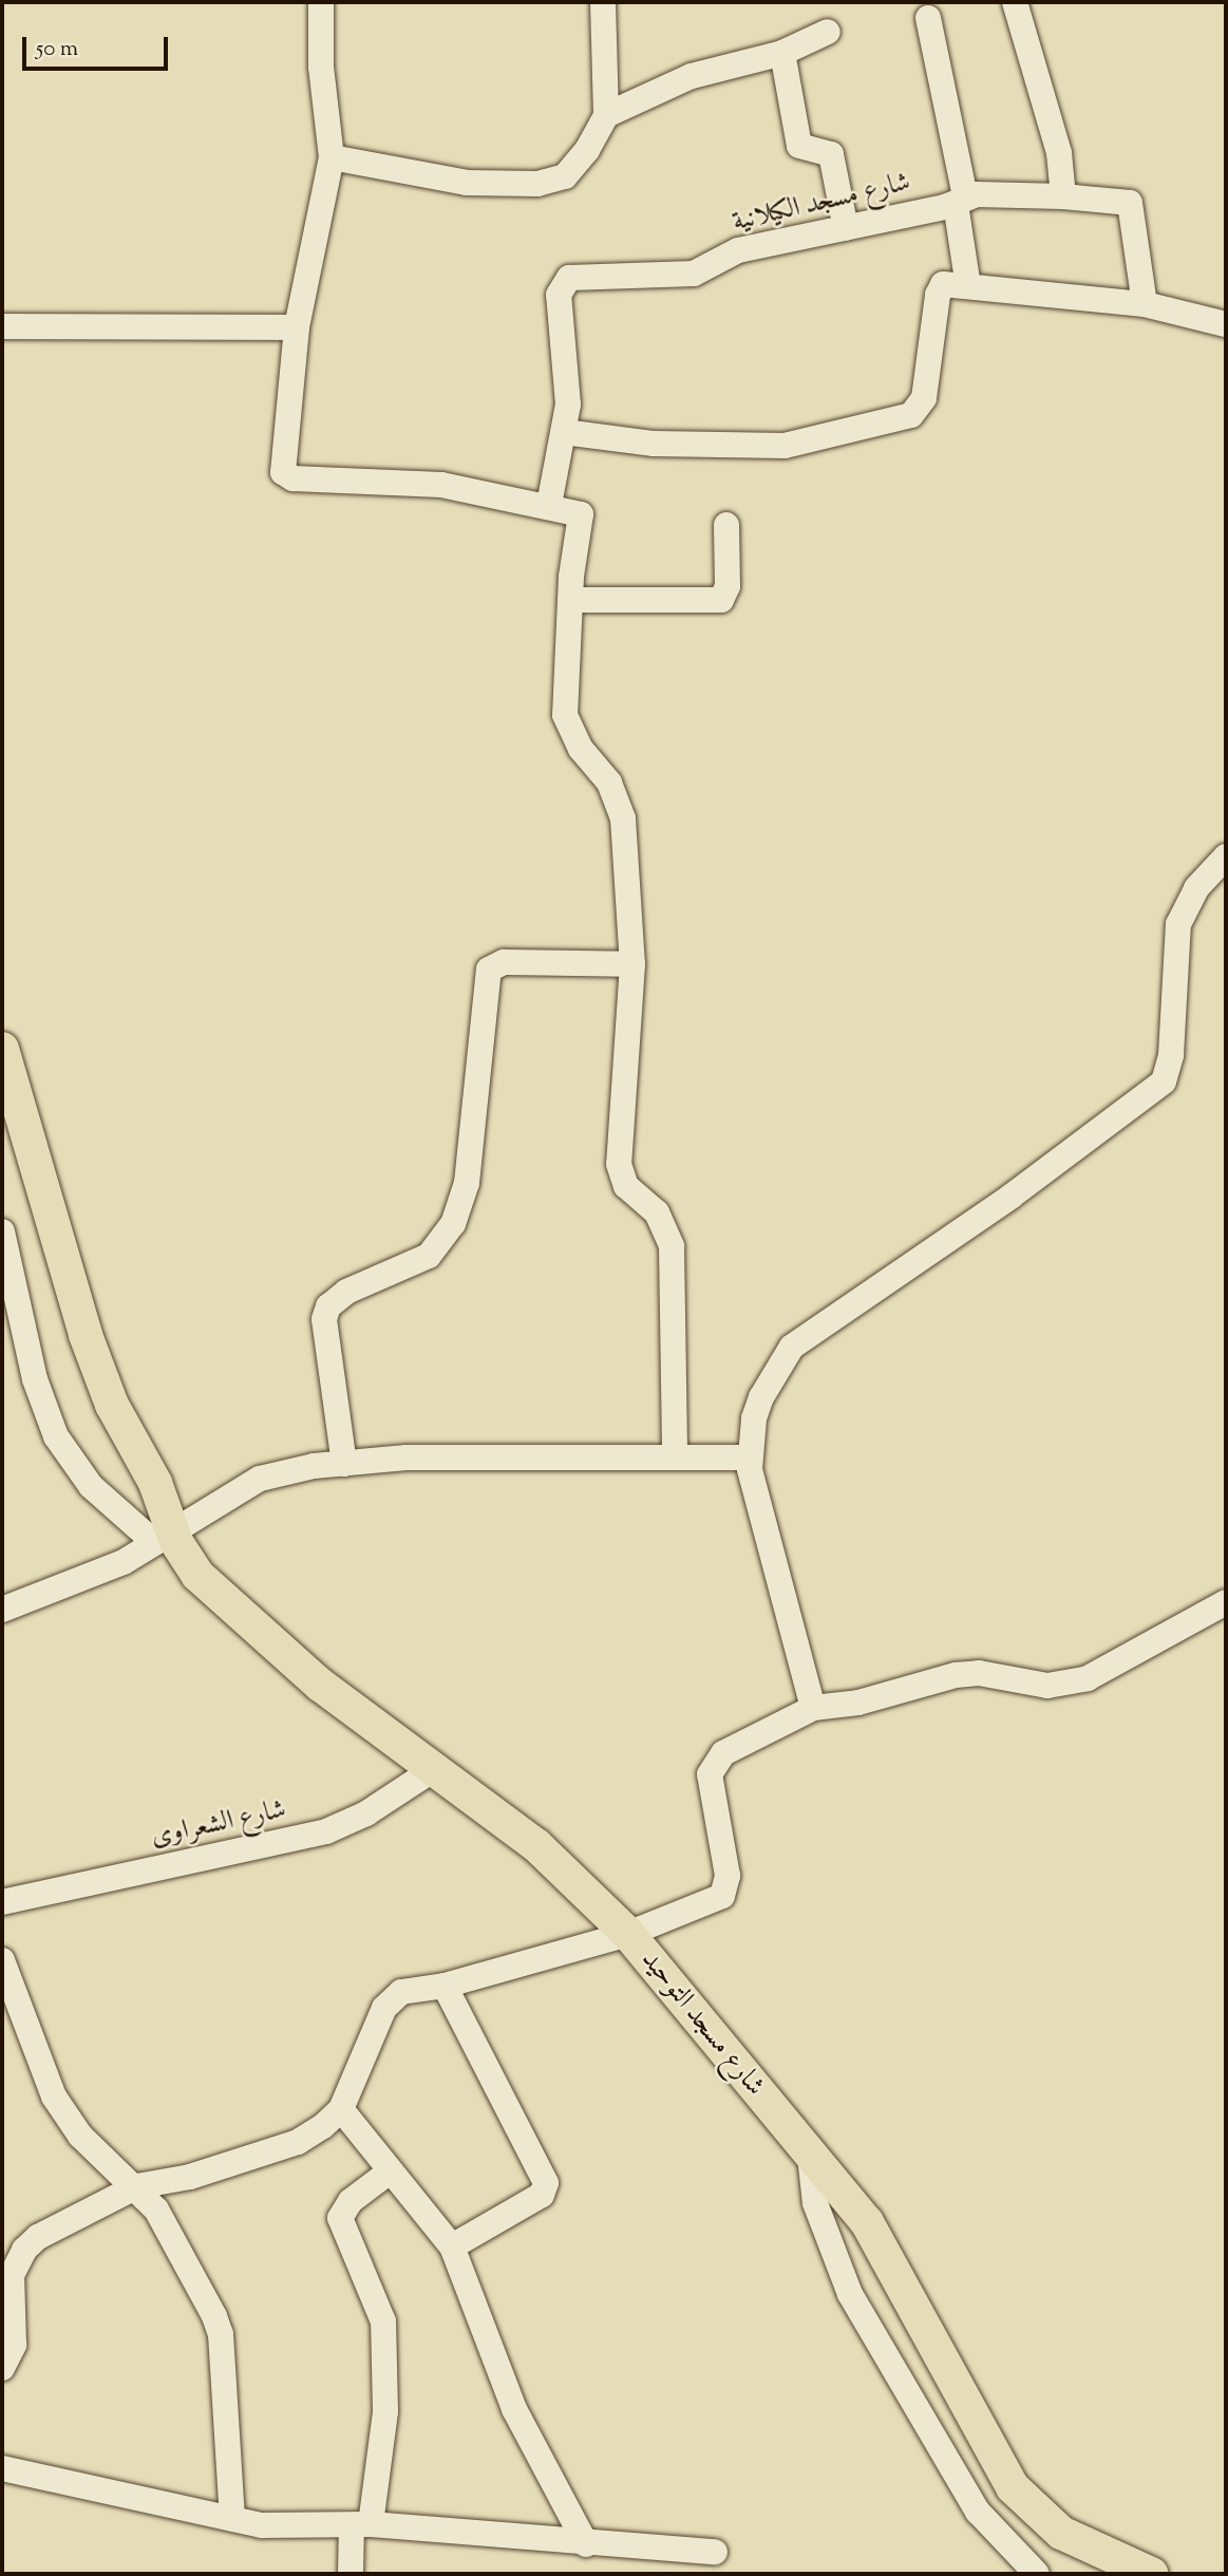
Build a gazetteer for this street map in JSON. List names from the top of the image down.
{
  "streets": {
    "main road": ["شارع مسجد التوحيد"],
    "street": ["شارع مسجد الكيلانية", "شارع الشعراوى"]
  },
  "crossings": [
    ["شارع الشعراوى", "شارع مسجد التوحيد"]
  ],
  "scale_bar": "50 m"
}
